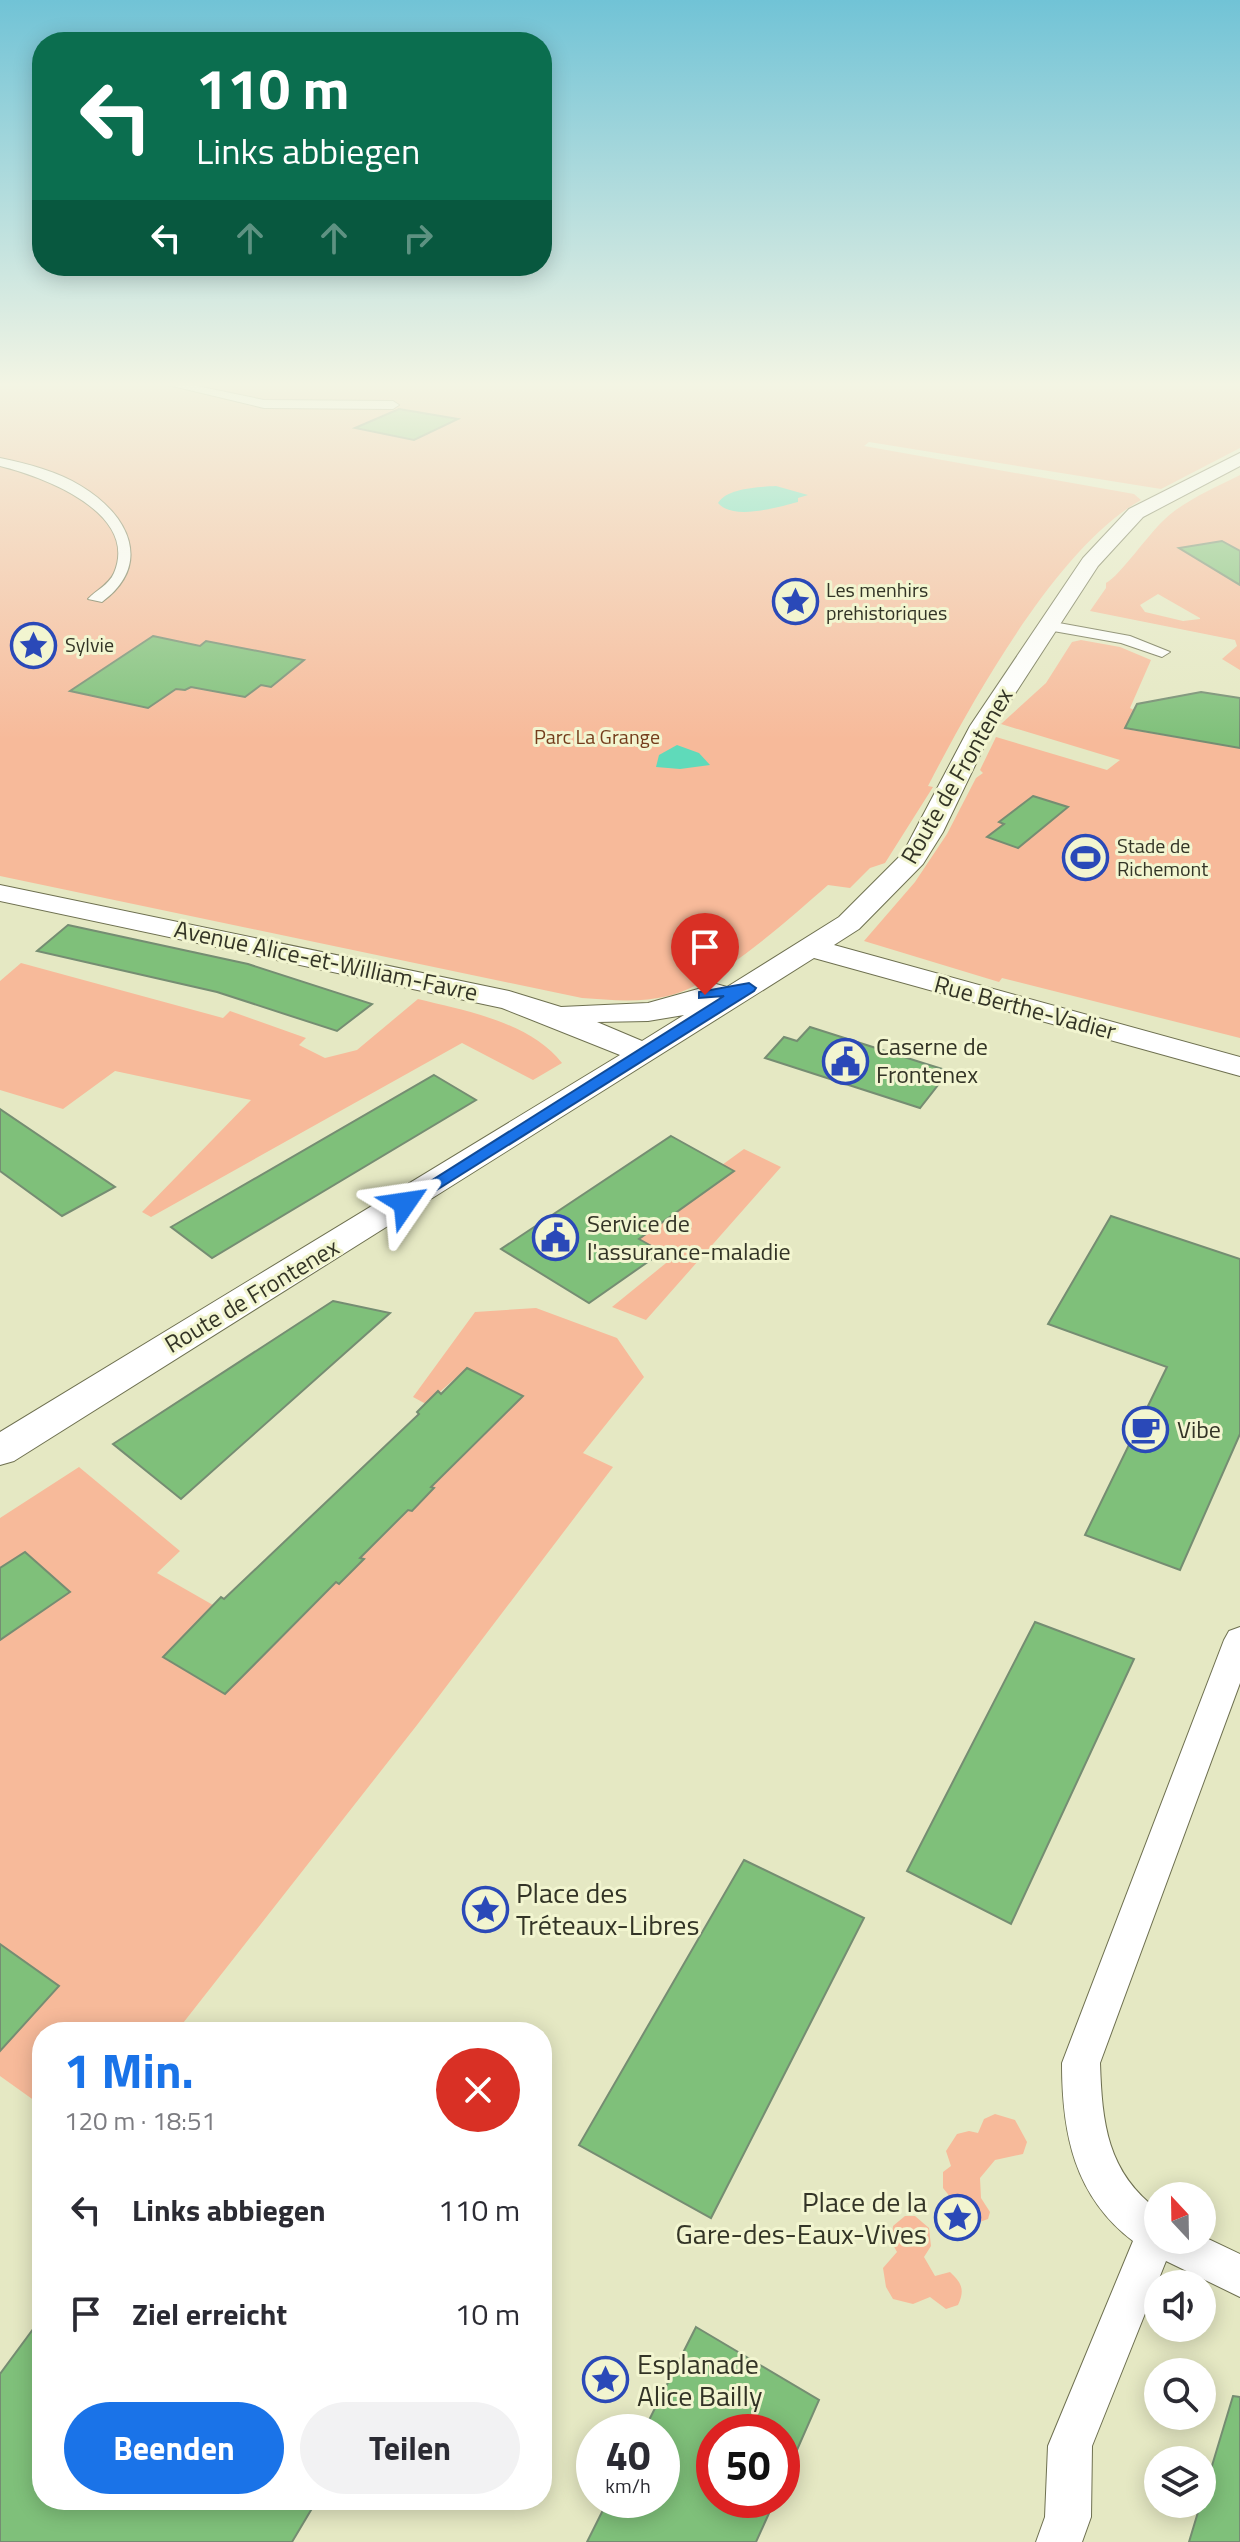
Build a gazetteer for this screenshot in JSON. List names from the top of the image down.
{
  "streets": {
    "main road": ["Route de Frontenex", "Avenue Alice-et-William-Favre", "Rue Berthe-Vadier"]
  },
  "crossings": [
    ["Route de Frontenex", "Avenue Alice-et-William-Favre"],
    ["Route de Frontenex", "Rue Berthe-Vadier"]
  ],
  "parks": ["Parc La Grange"],
  "places": {
    "place": [
      "Les menhirs prehistoriques",
      "Sylvie",
      "Place des Tréteaux-Libres",
      "Place de la Gare-des-Eaux-Vives",
      "Esplanade Alice Bailly"
    ],
    "sports": ["Stade de Richemont"],
    "public building": ["Caserne de Frontenex", "Service de l'assurance-maladie"],
    "cafe": ["Vibe"]
  },
  "north": "top",
  "page": {
    "turn": ["110 m", "Links abbiegen"],
    "heading": ["1 Min.", "120 m · 18:51"],
    "list": [
      {
        "name": "Links abbiegen",
        "value": "110 m"
      },
      {
        "name": "Ziel erreicht",
        "value": "10 m"
      }
    ],
    "buttons": ["Beenden", "Teilen"],
    "speed": "40 km/h",
    "limit": "50"
  }
}
